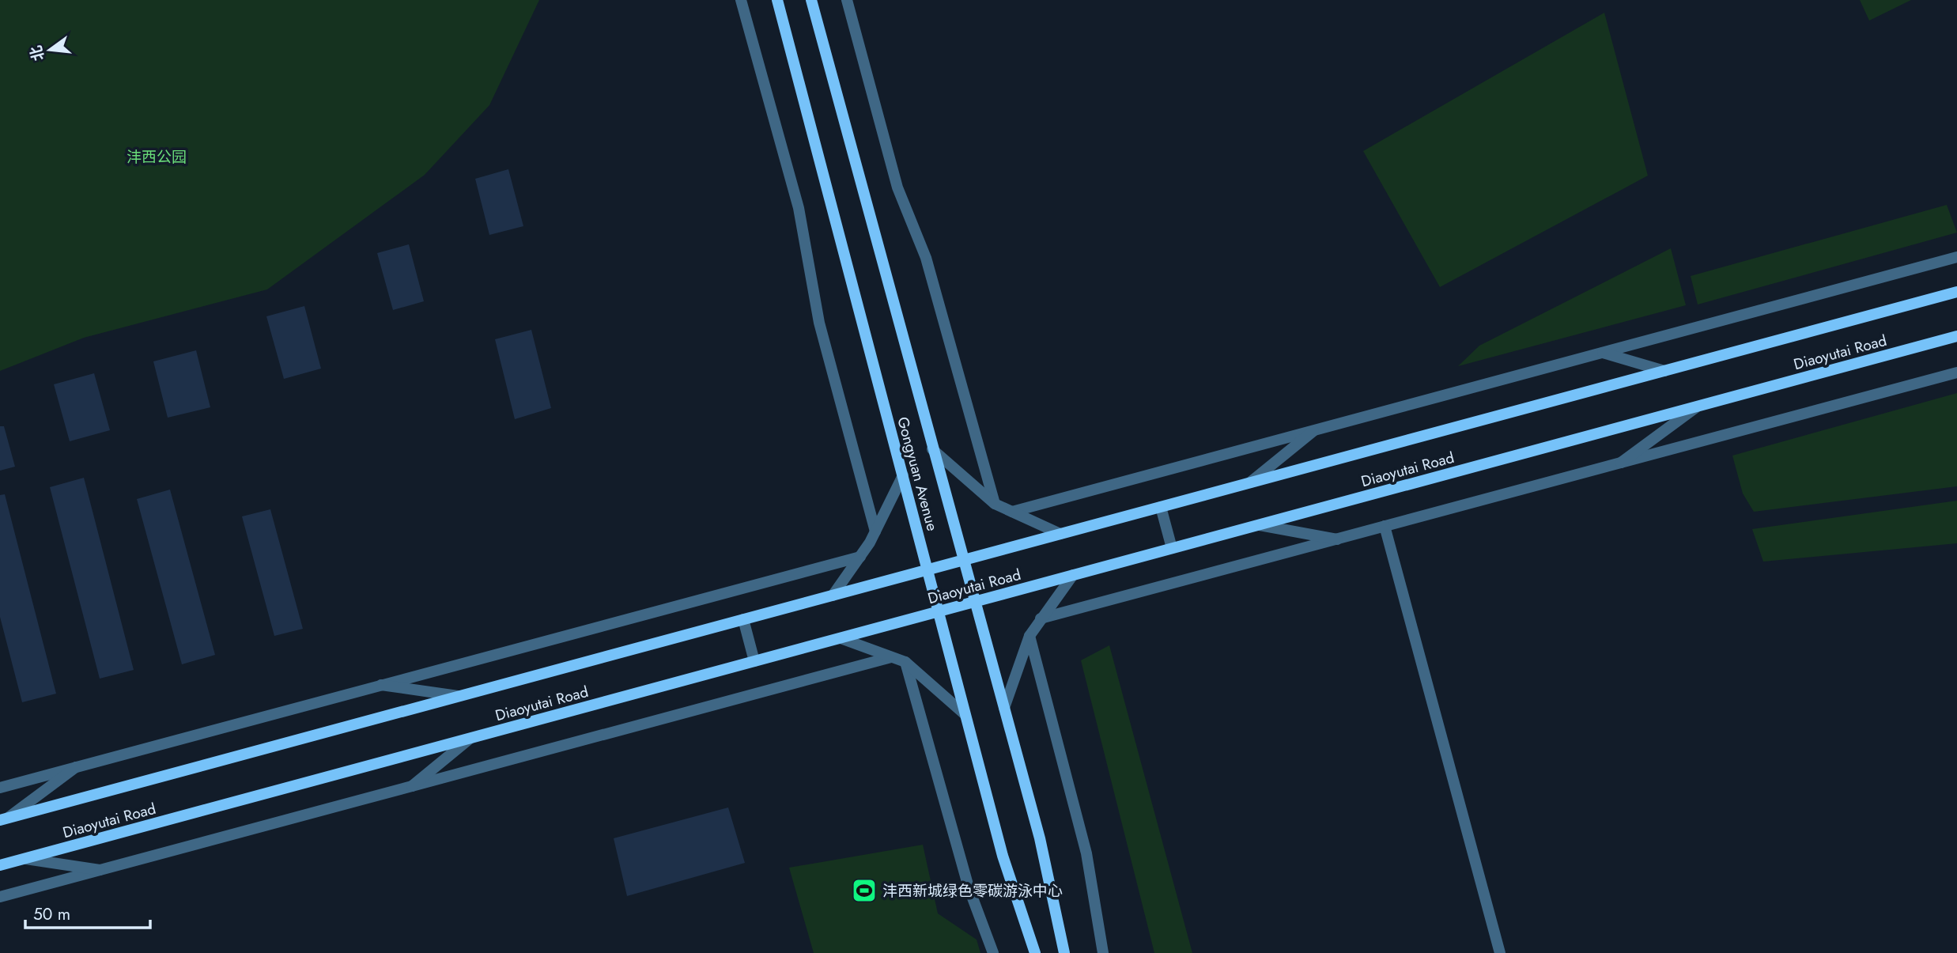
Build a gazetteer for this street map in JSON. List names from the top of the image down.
{
  "streets": {
    "main road": ["Diaoyutai Road", "Gongyuan Avenue"]
  },
  "crossings": [
    ["Diaoyutai Road", "Gongyuan Avenue"]
  ],
  "parks": ["沣西公园"],
  "places": {
    "sports": ["沣西新城绿色零碳游泳中心"]
  },
  "scale_bar": "50 m",
  "north": "left"
}
